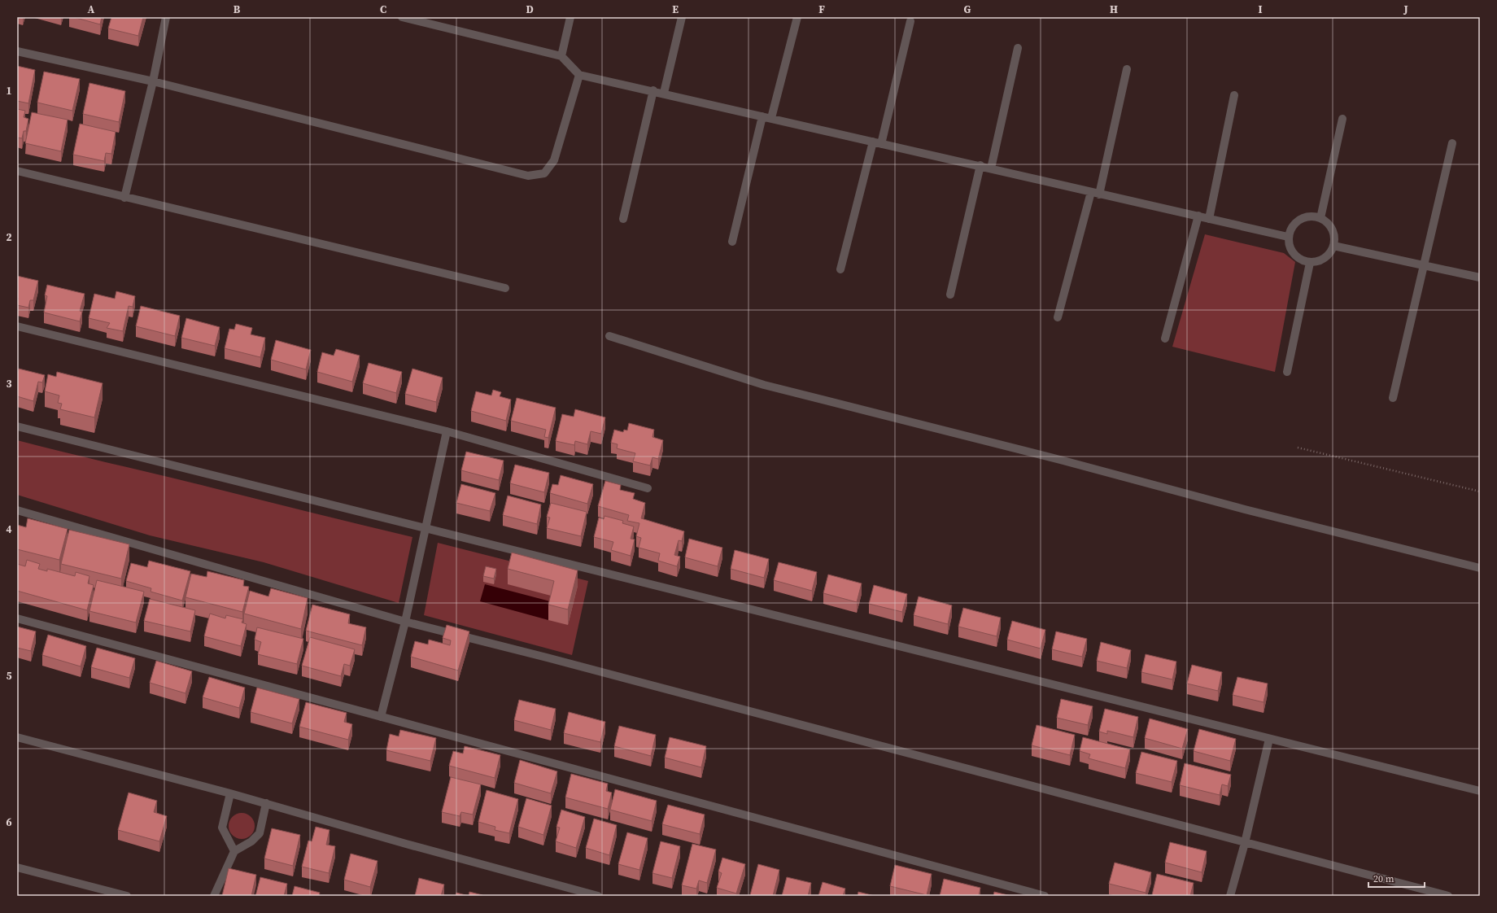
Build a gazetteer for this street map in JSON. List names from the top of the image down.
{
  "scale_bar": "20 m",
  "grid": {
    "columns": [
      "A",
      "B",
      "C",
      "D",
      "E",
      "F",
      "G",
      "H",
      "I",
      "J"
    ],
    "rows": [
      "1",
      "2",
      "3",
      "4",
      "5",
      "6"
    ]
  }
}
